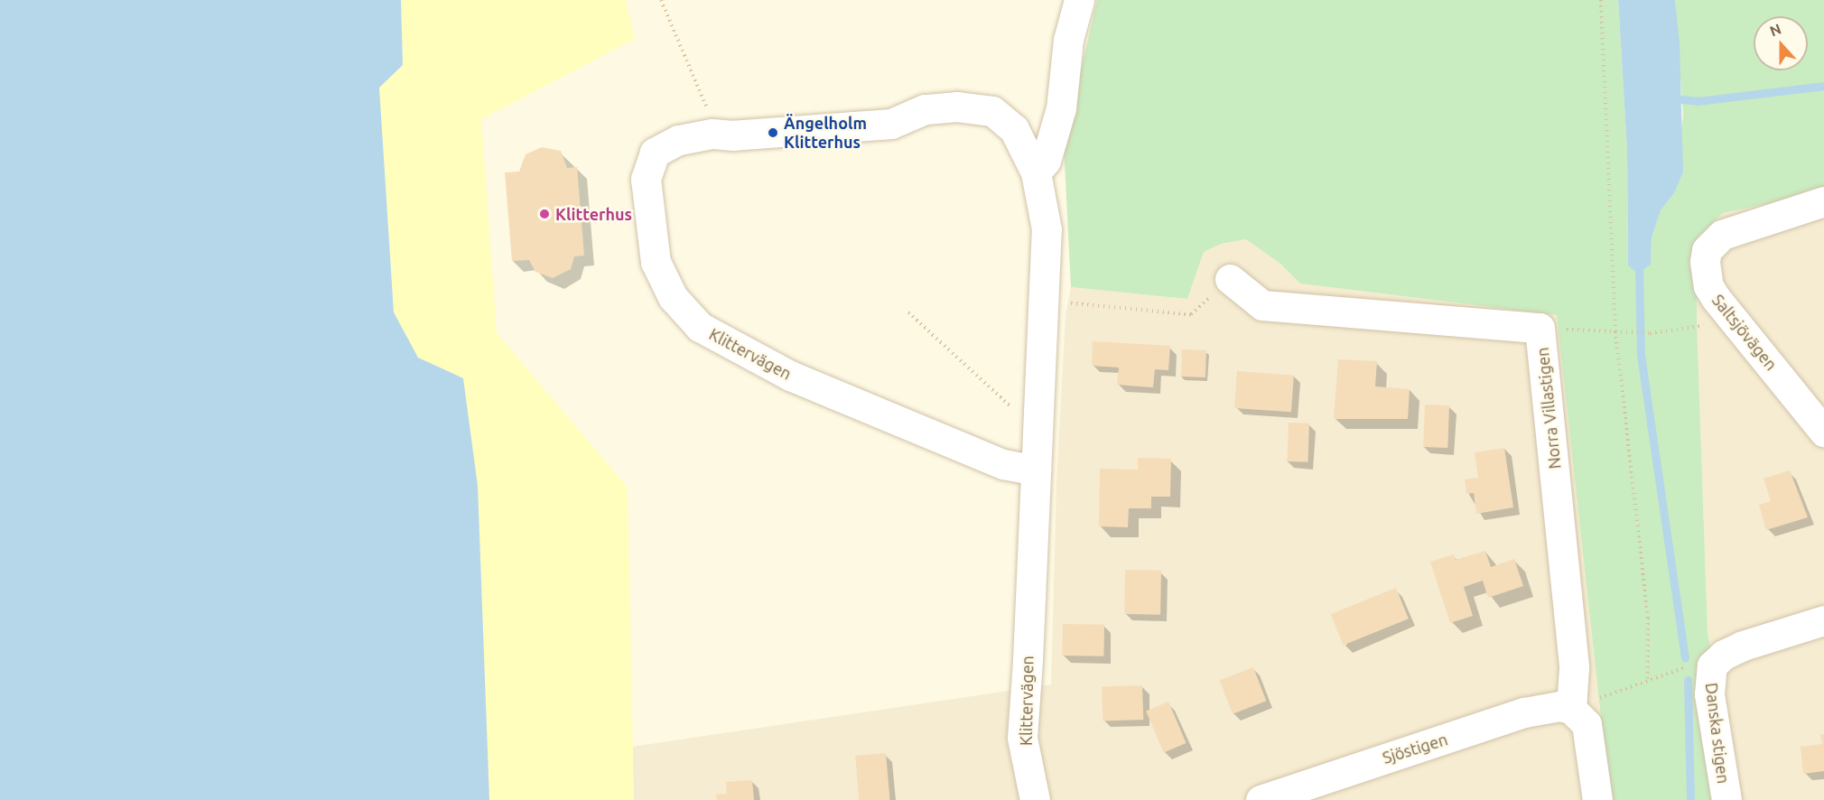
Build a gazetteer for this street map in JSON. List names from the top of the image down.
{
  "streets": {
    "street": [
      "Saltsjövägen",
      "Klittervägen",
      "Norra Villastigen",
      "Danska stigen",
      "Sjöstigen"
    ]
  },
  "crossings": [
    ["Norra Villastigen", "Sjöstigen"]
  ],
  "places": ["Ängelholm Klitterhus", "Klitterhus"],
  "north": "top"
}
